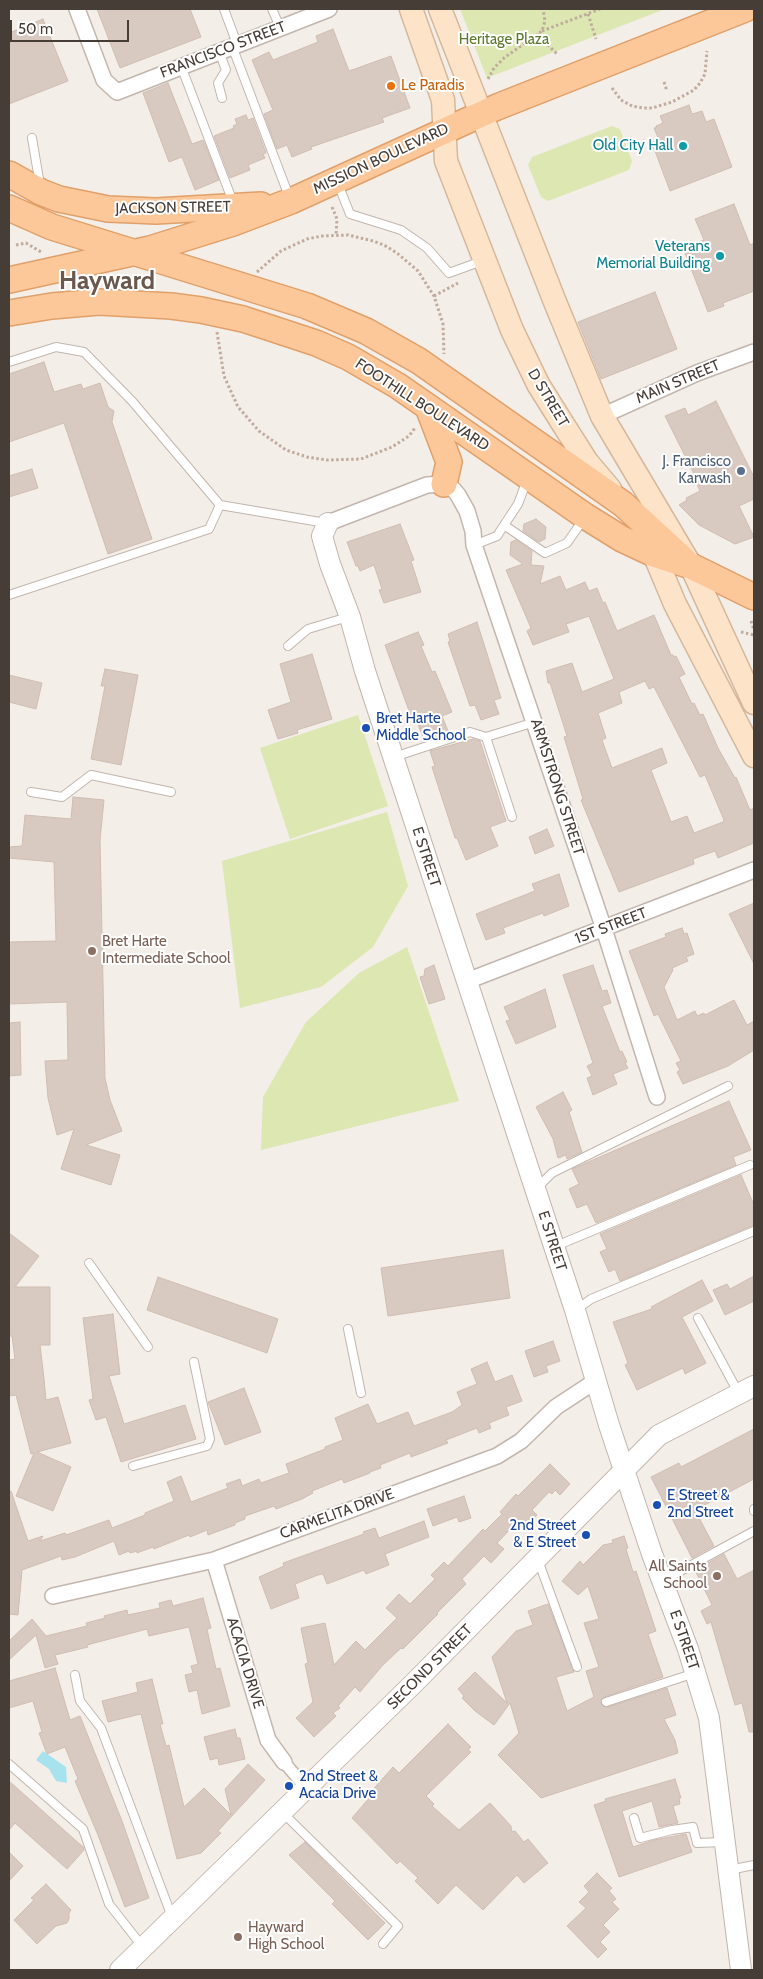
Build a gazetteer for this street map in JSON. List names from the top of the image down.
{
  "streets": {
    "main road": [
      "MISSION BOULEVARD",
      "JACKSON STREET",
      "D STREET",
      "FOOTHILL BOULEVARD"
    ],
    "street": [
      "FRANCISCO STREET",
      "MAIN STREET",
      "ARMSTRONG STREET",
      "E STREET",
      "1ST STREET",
      "CARMELITA DRIVE",
      "ACACIA DRIVE",
      "SECOND STREET"
    ]
  },
  "crossings": [
    ["MISSION BOULEVARD", "JACKSON STREET"],
    ["MISSION BOULEVARD", "D STREET"],
    ["MISSION BOULEVARD", "FOOTHILL BOULEVARD"],
    ["D STREET", "FOOTHILL BOULEVARD"],
    ["ARMSTRONG STREET", "1ST STREET"],
    ["E STREET", "1ST STREET"],
    ["E STREET", "CARMELITA DRIVE"],
    ["E STREET", "SECOND STREET"],
    ["CARMELITA DRIVE", "ACACIA DRIVE"]
  ],
  "districts": ["Hayward"],
  "parks": ["Heritage Plaza"],
  "places": [
    "Le Paradis",
    "Old City Hall",
    "Veterans Memorial Building",
    "J. Francisco Karwash",
    "Bret Harte Middle School",
    "Bret Harte Intermediate School",
    "E Street & 2nd Street",
    "2nd Street & E Street",
    "All Saints School",
    "2nd Street & Acacia Drive",
    "Hayward High School"
  ],
  "scale_bar": "50 m"
}
